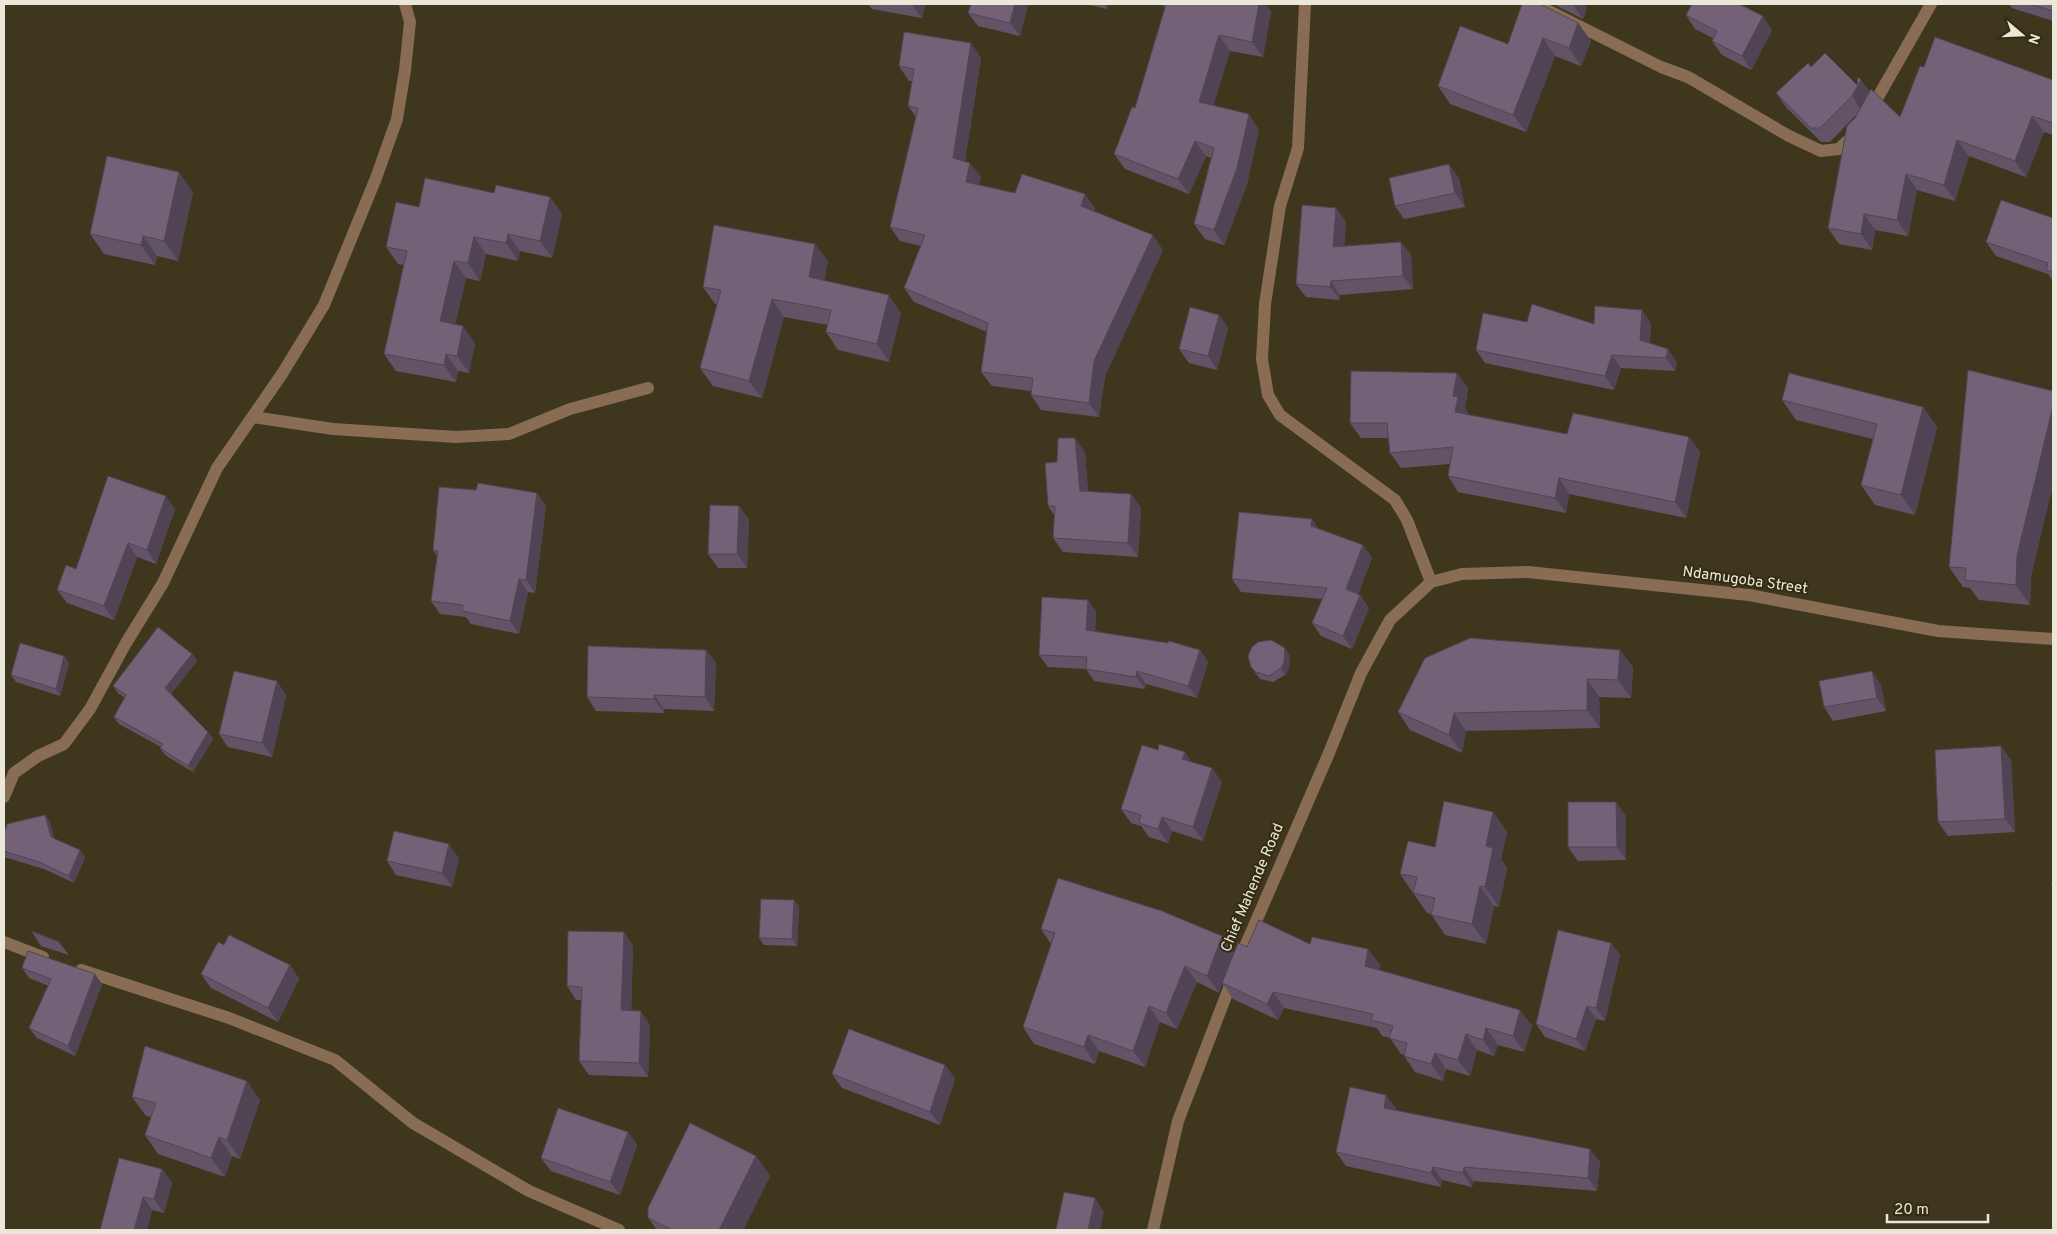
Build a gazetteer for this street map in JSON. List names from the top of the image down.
{
  "streets": {
    "street": ["Ndamugoba Street", "Chief Mahende Road"]
  },
  "crossings": [
    ["Ndamugoba Street", "Chief Mahende Road"]
  ],
  "scale_bar": "20 m",
  "north": "right"
}
